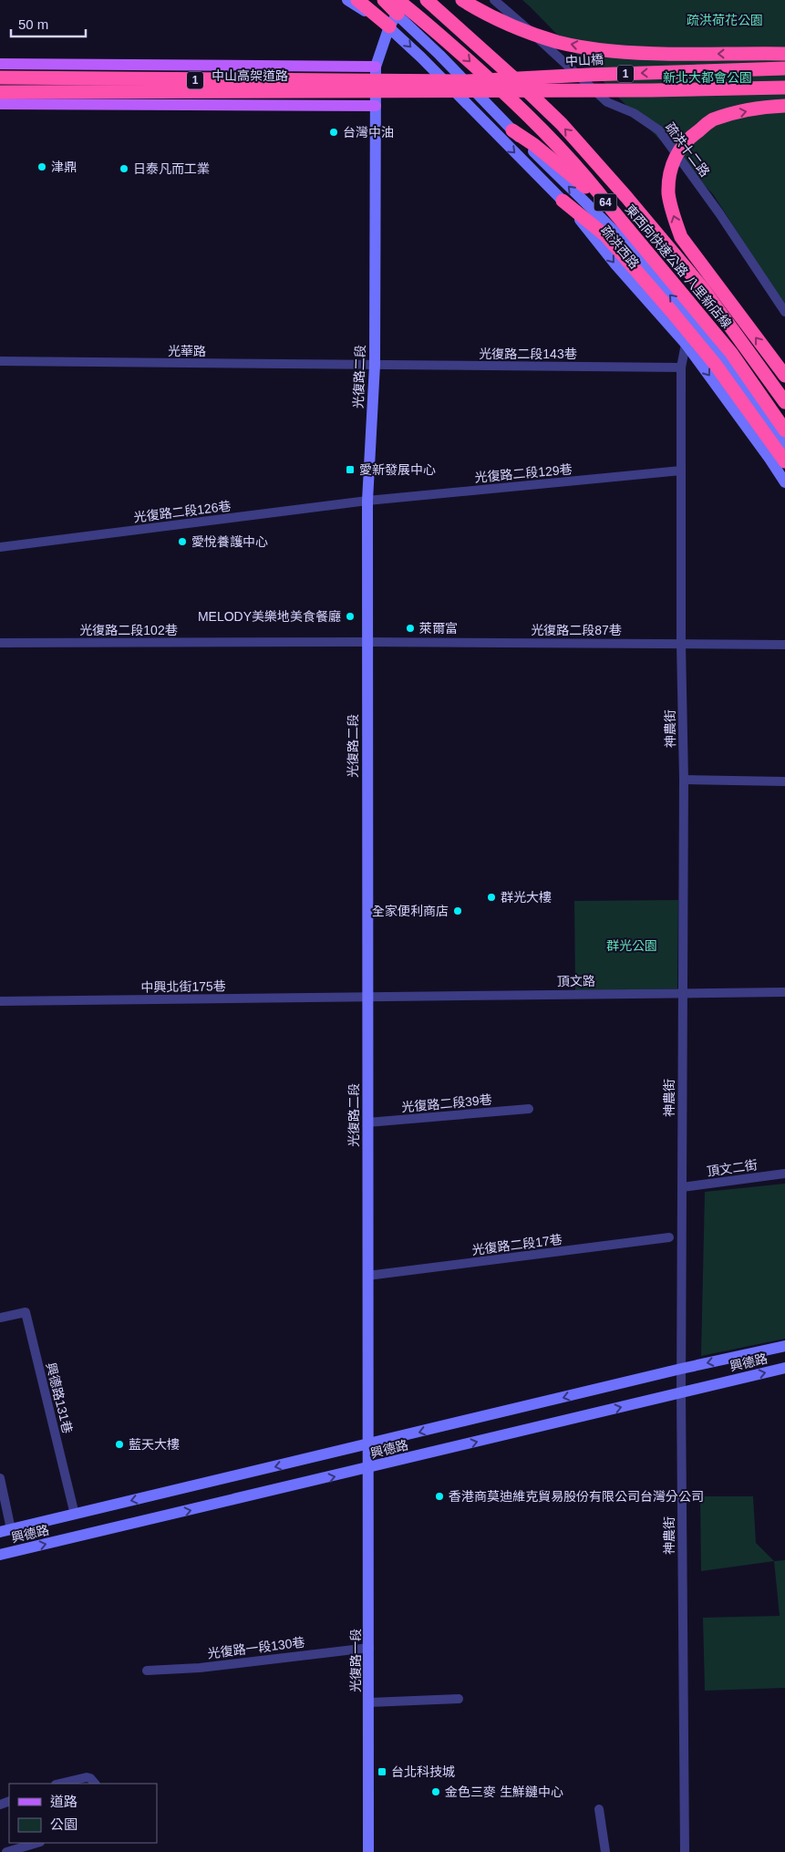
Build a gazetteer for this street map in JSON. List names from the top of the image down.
{
  "streets": {
    "highway": [
      "中山橋",
      "1",
      "中山高架道路",
      "64",
      "東西向快速公路 八里新店線"
    ],
    "street": [
      "疏洪十二路",
      "疏洪西路",
      "光華路",
      "光復路二段143巷",
      "光復路二段",
      "光復路二段129巷",
      "光復路二段126巷",
      "光復路二段102巷",
      "光復路二段87巷",
      "神農街",
      "頂文路",
      "中興北街175巷",
      "光復路二段39巷",
      "頂文二街",
      "光復路二段17巷",
      "興德路",
      "興德路131巷",
      "光復路一段130巷",
      "光復路一段"
    ]
  },
  "crossings": [
    ["中山橋", "1"],
    ["中山橋", "中山高架道路"],
    ["1", "中山高架道路"],
    ["1", "光復路二段"],
    ["疏洪西路", "東西向快速公路 八里新店線"],
    ["疏洪西路", "光復路二段"],
    ["疏洪西路", "神農街"],
    ["東西向快速公路 八里新店線", "光復路二段"],
    ["光華路", "光復路二段143巷"],
    ["光華路", "光復路二段"],
    ["光復路二段143巷", "光復路二段"],
    ["光復路二段143巷", "神農街"],
    ["光復路二段", "光復路二段129巷"],
    ["光復路二段", "光復路二段126巷"],
    ["光復路二段", "光復路二段102巷"],
    ["光復路二段", "光復路二段87巷"],
    ["光復路二段", "頂文路"],
    ["光復路二段", "中興北街175巷"],
    ["光復路二段", "光復路二段39巷"],
    ["光復路二段", "光復路二段17巷"],
    ["光復路二段", "興德路"],
    ["光復路二段", "光復路一段"],
    ["光復路二段129巷", "光復路二段126巷"],
    ["光復路二段129巷", "神農街"],
    ["光復路二段102巷", "光復路二段87巷"],
    ["光復路二段87巷", "神農街"],
    ["神農街", "頂文路"],
    ["神農街", "頂文二街"],
    ["神農街", "興德路"],
    ["頂文路", "中興北街175巷"],
    ["興德路", "興德路131巷"],
    ["興德路", "光復路一段"],
    ["光復路一段130巷", "光復路一段"]
  ],
  "parks": ["疏洪荷花公園", "新北大都會公園", "群光公園"],
  "places": {
    "other": [
      "台灣中油",
      "津鼎",
      "日泰凡而工業",
      "愛悅養護中心",
      "MELODY美樂地美食餐廳",
      "萊爾富",
      "群光大樓",
      "全家便利商店",
      "藍天大樓",
      "香港商莫迪維克貿易股份有限公司台灣分公司",
      "金色三麥 生鮮鏈中心"
    ],
    "transit": ["愛新發展中心", "台北科技城"]
  },
  "legend": ["道路", "公園"],
  "scale_bar": "50 m"
}
